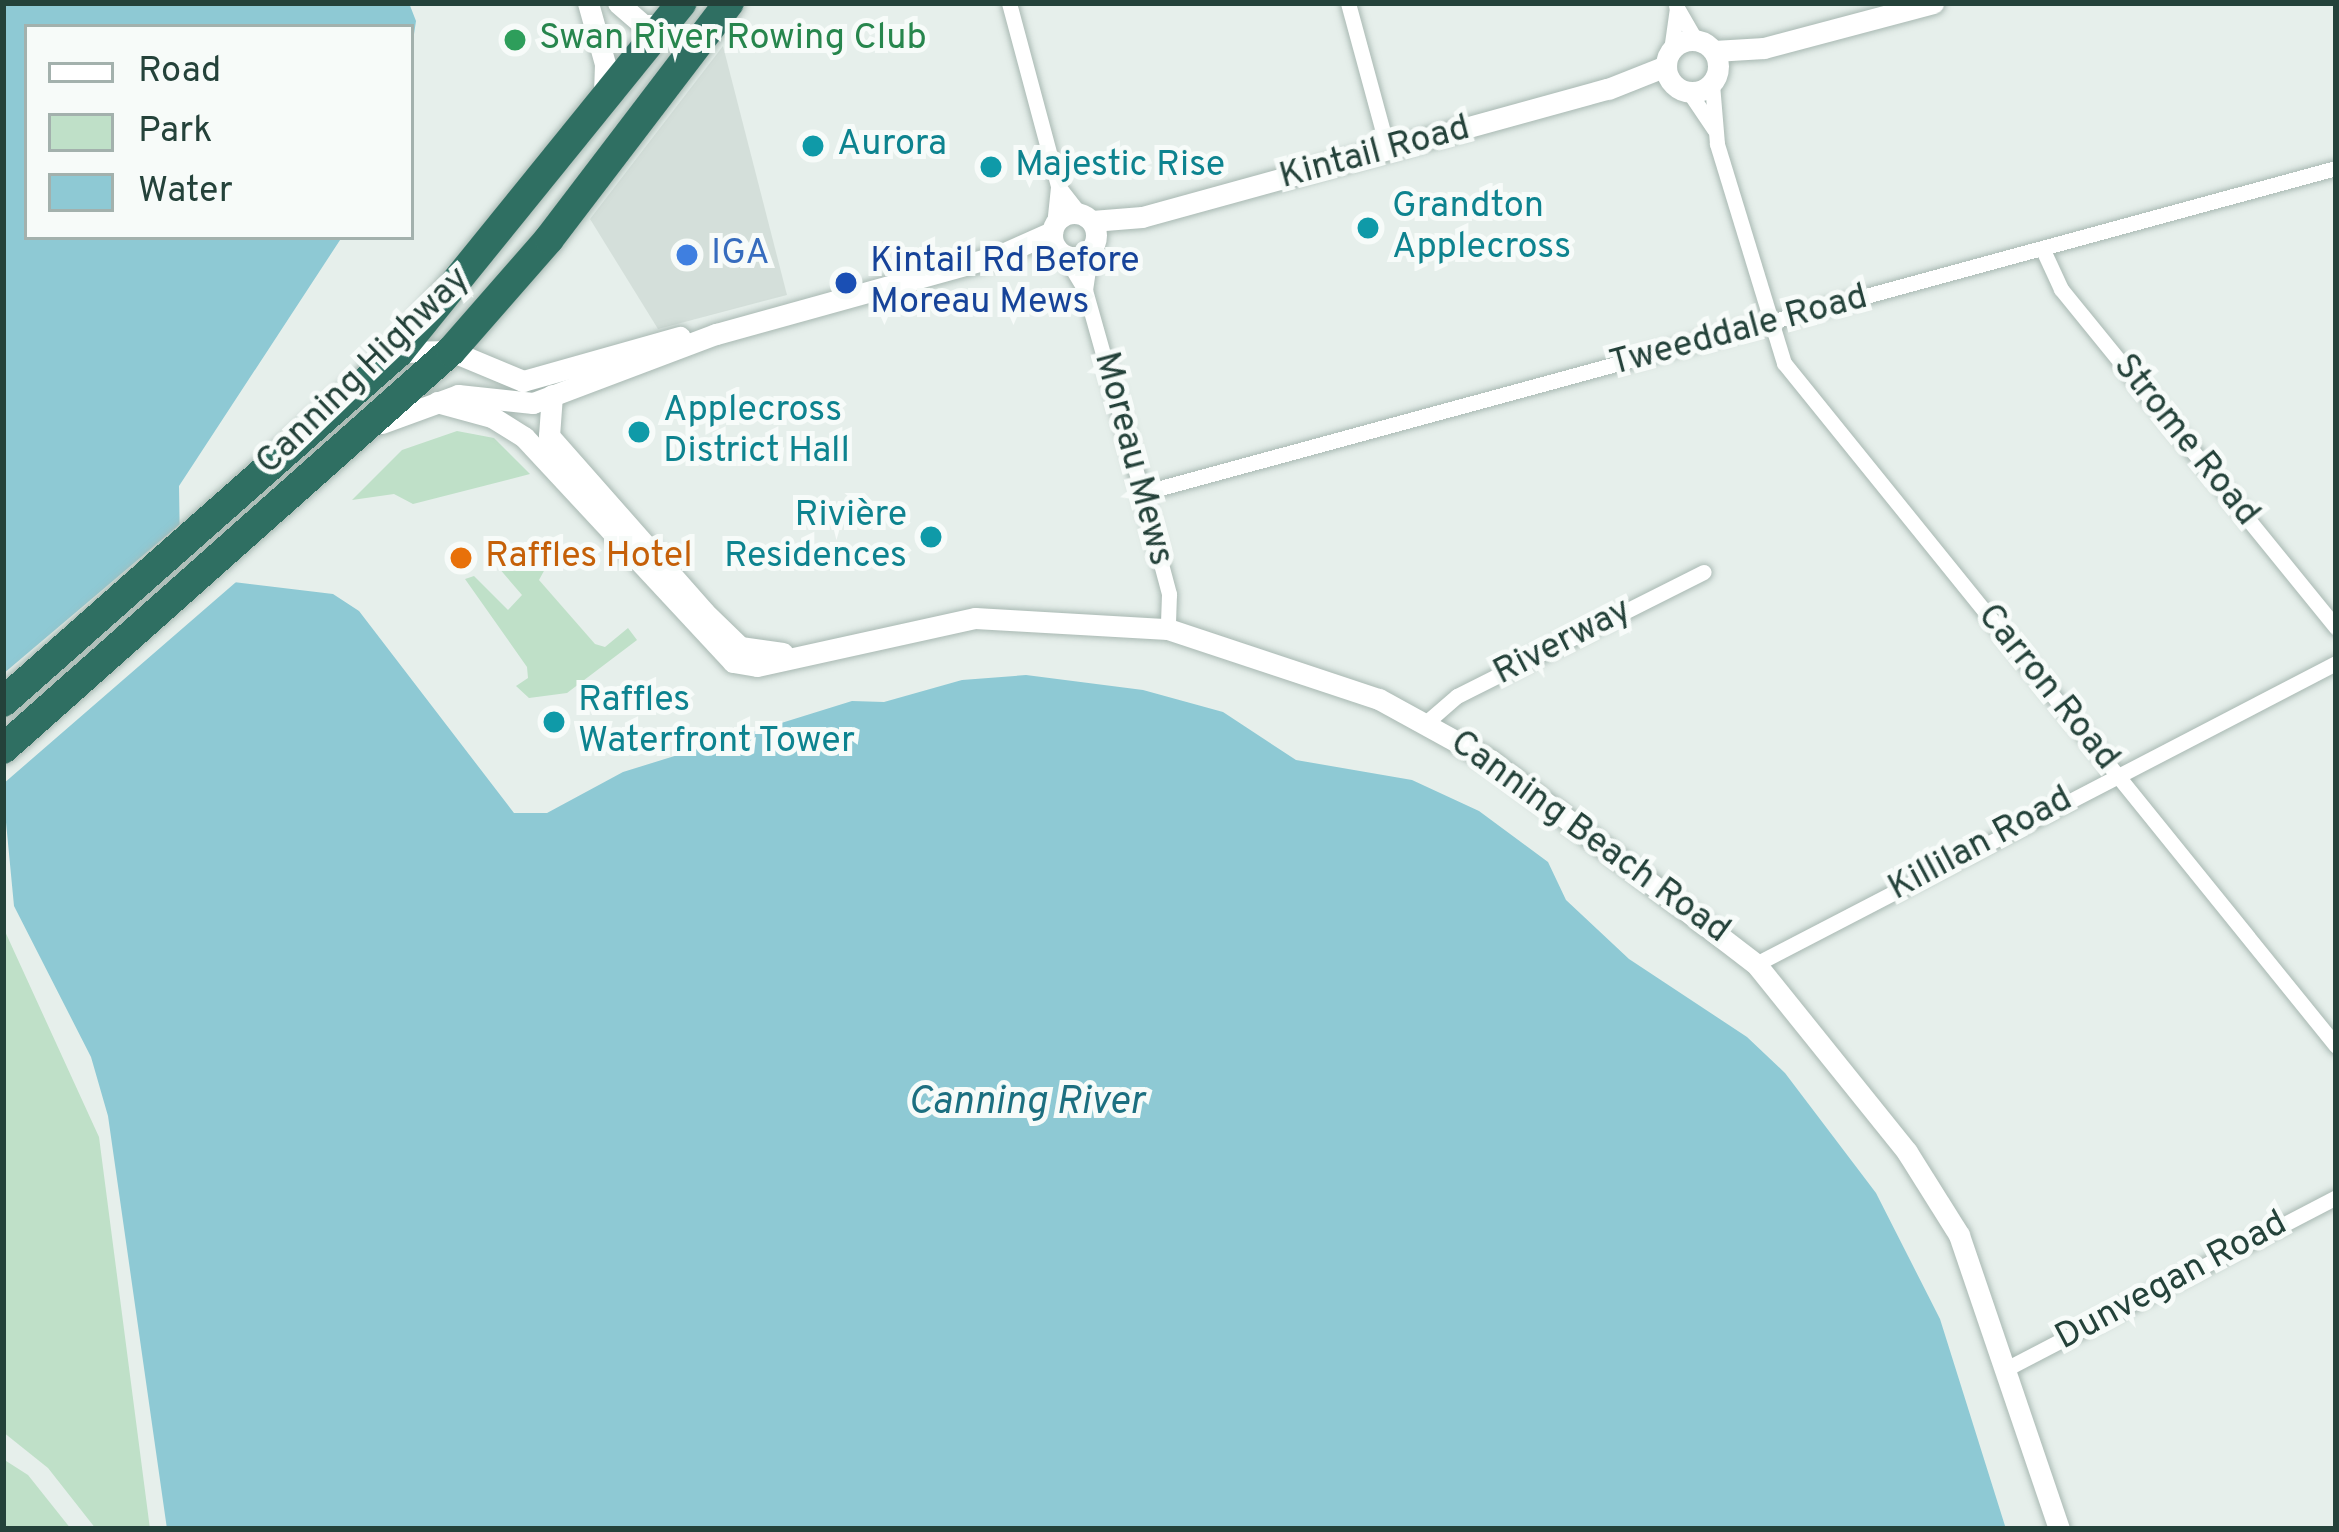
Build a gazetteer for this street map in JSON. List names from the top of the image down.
{
  "streets": {
    "highway": ["Canning Highway"],
    "street": [
      "Kintail Road",
      "Tweeddale Road",
      "Strome Road",
      "Moreau Mews",
      "Riverway",
      "Carron Road",
      "Canning Beach Road",
      "Killilan Road",
      "Dunvegan Road"
    ]
  },
  "crossings": [
    ["Kintail Road", "Moreau Mews"],
    ["Tweeddale Road", "Strome Road"],
    ["Tweeddale Road", "Moreau Mews"],
    ["Tweeddale Road", "Carron Road"],
    ["Moreau Mews", "Canning Beach Road"],
    ["Riverway", "Canning Beach Road"],
    ["Carron Road", "Killilan Road"],
    ["Canning Beach Road", "Killilan Road"],
    ["Canning Beach Road", "Dunvegan Road"]
  ],
  "water": ["Canning River"],
  "places": [
    "Swan River Rowing Club",
    "Aurora",
    "Majestic Rise",
    "Grandton Applecross",
    "IGA",
    "Kintail Rd Before Moreau Mews",
    "Applecross District Hall",
    "Rivière Residences",
    "Raffles Hotel",
    "Raffles Waterfront Tower"
  ],
  "legend": ["Road", "Park", "Water"]
}
